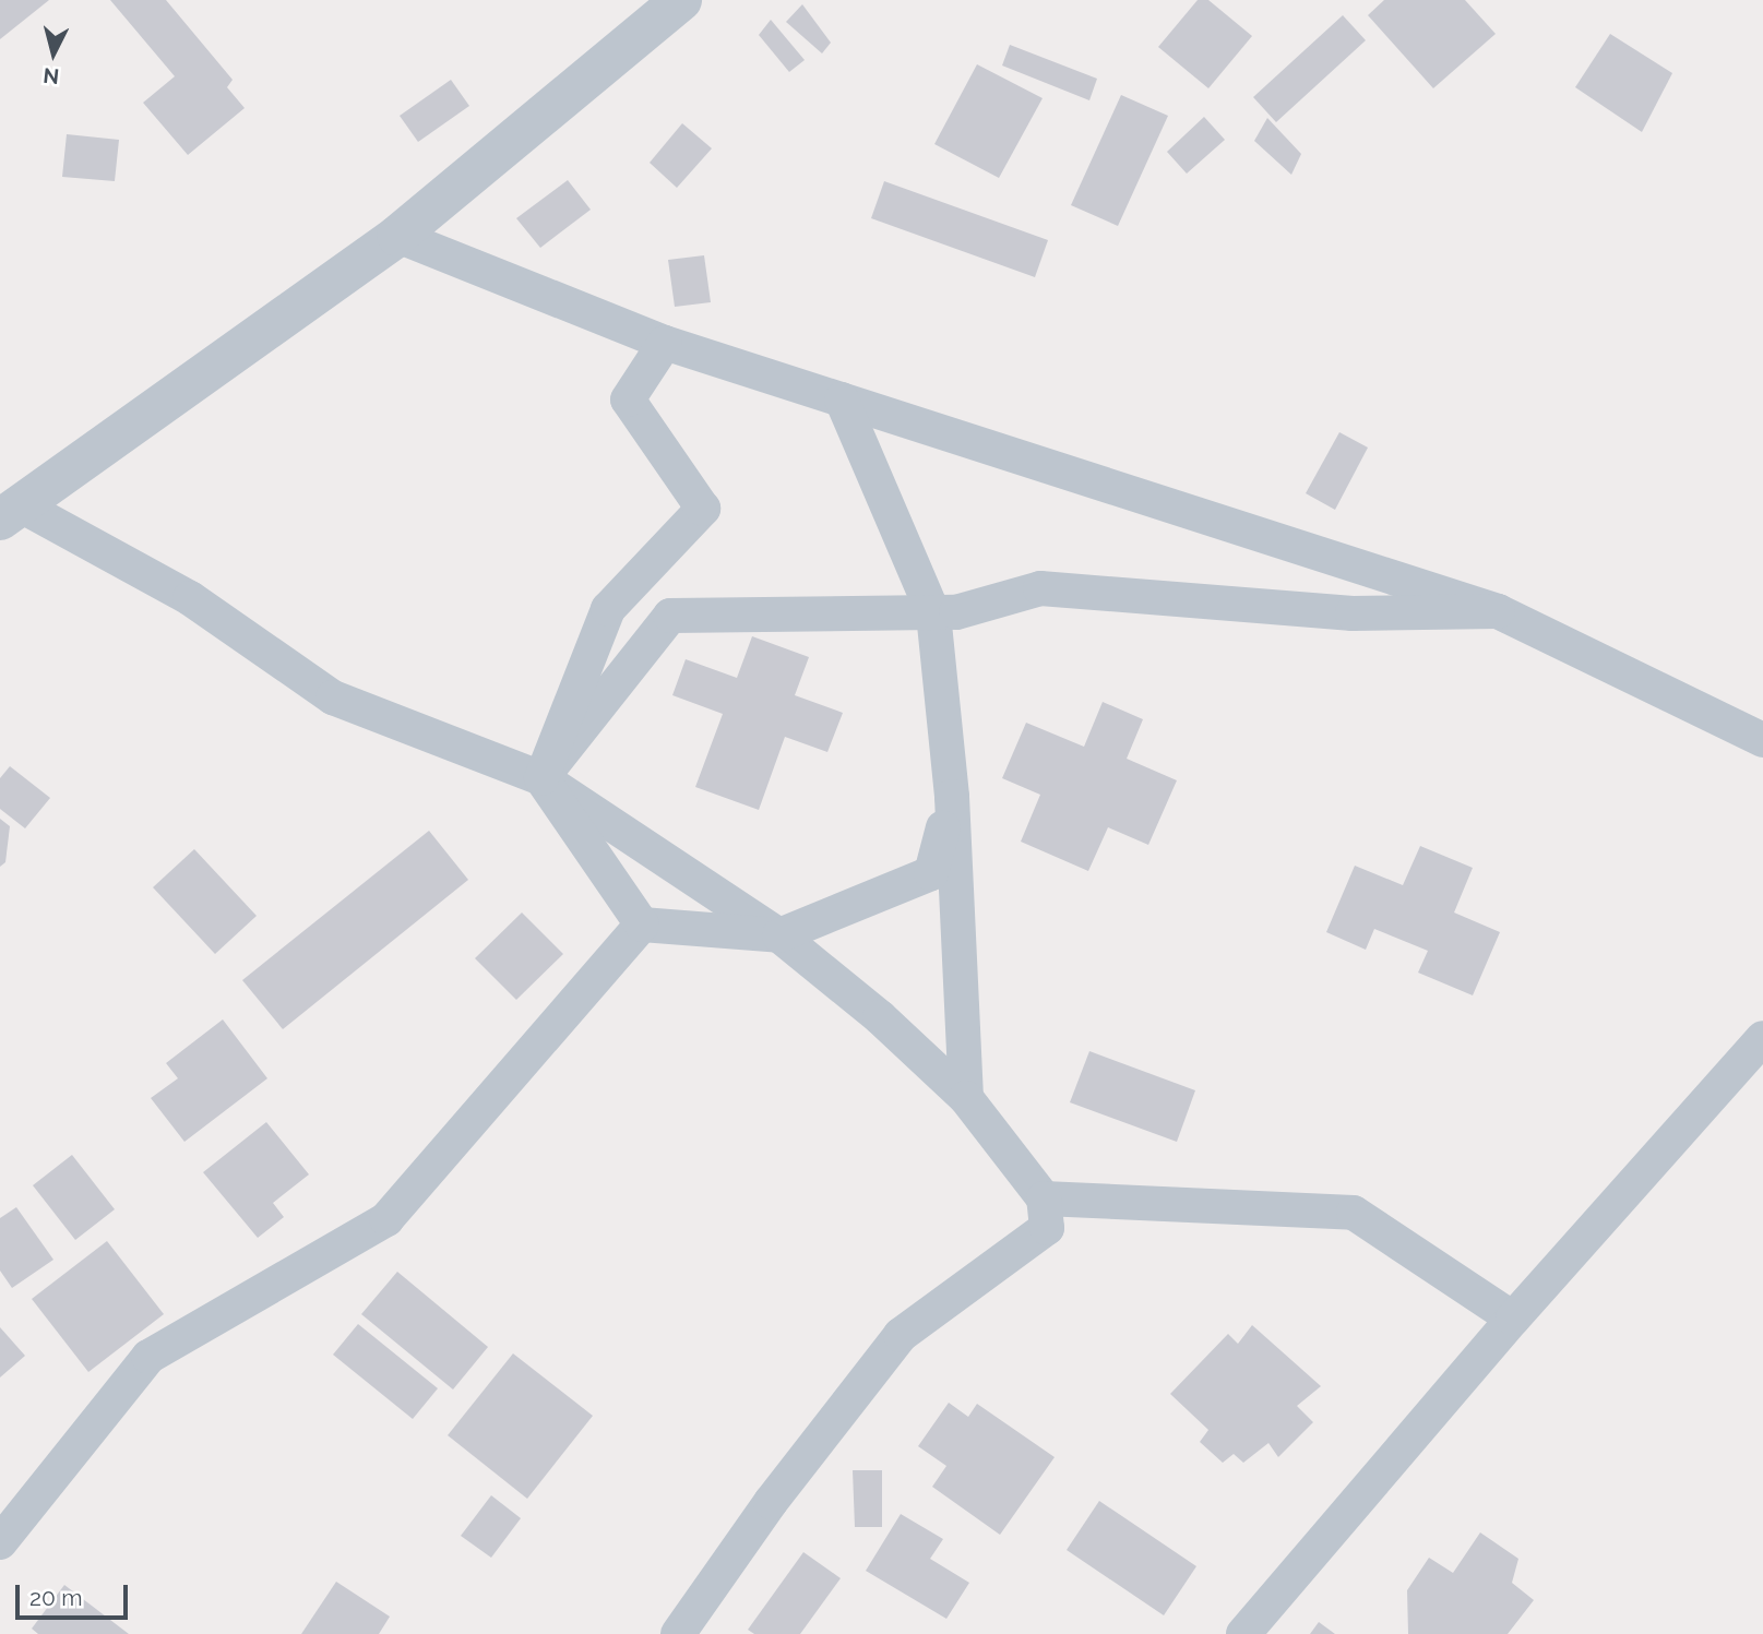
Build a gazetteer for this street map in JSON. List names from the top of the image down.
{
  "scale_bar": "20 m",
  "north": "bottom"
}
